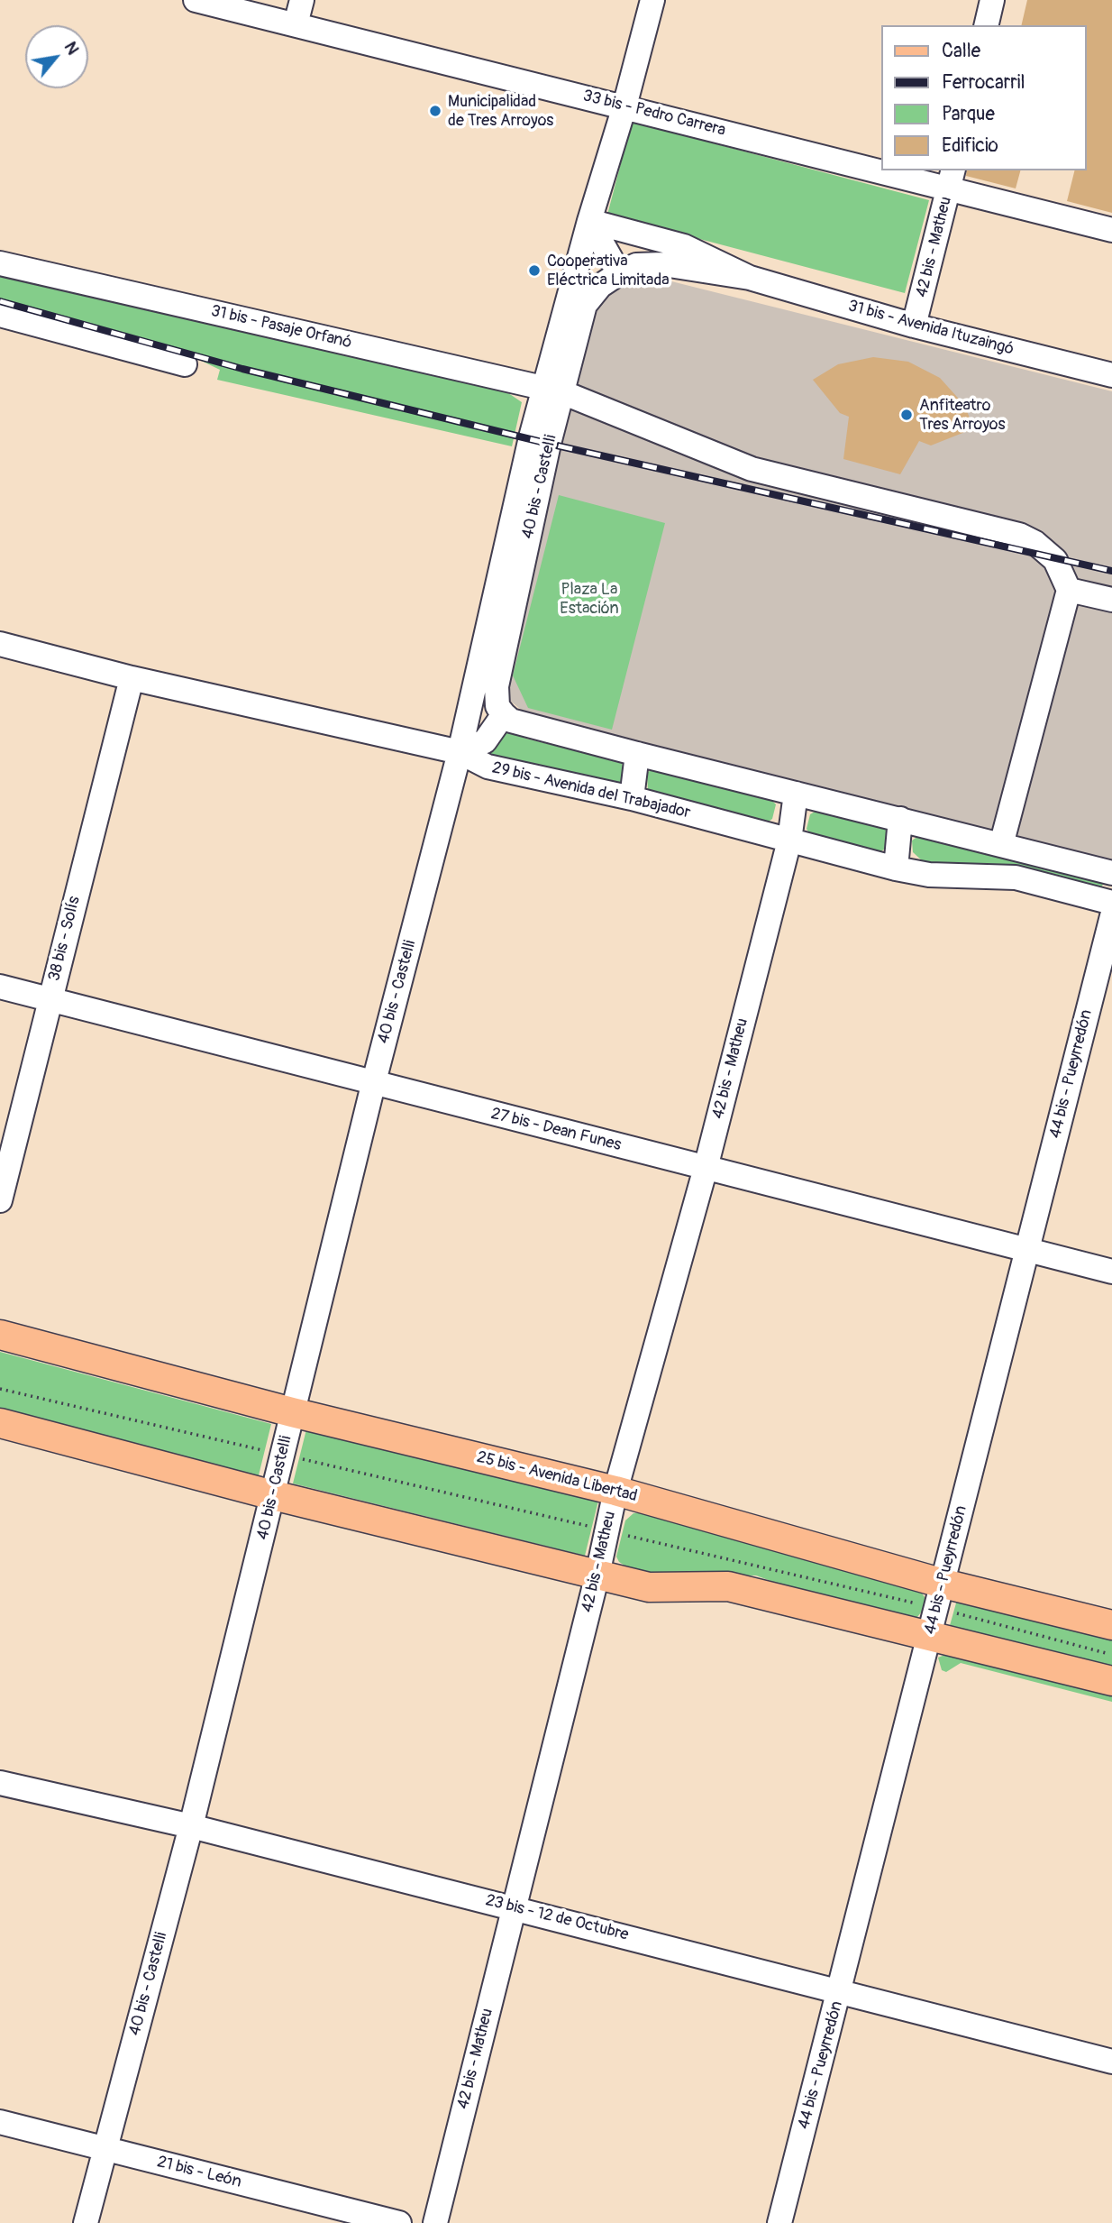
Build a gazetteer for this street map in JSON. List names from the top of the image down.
{
  "streets": {
    "main road": ["25 bis - Avenida Libertad"],
    "street": [
      "33 bis - Pedro Carrera",
      "42 bis - Matheu",
      "31 bis - Pasaje Orfanó",
      "31 bis - Avenida Ituzaingó",
      "40 bis - Castelli",
      "29 bis - Avenida del Trabajador",
      "38 bis - Solís",
      "44 bis - Pueyrredón",
      "27 bis - Dean Funes",
      "23 bis - 12 de Octubre",
      "21 bis - León"
    ]
  },
  "crossings": [
    ["33 bis - Pedro Carrera", "42 bis - Matheu"],
    ["33 bis - Pedro Carrera", "40 bis - Castelli"],
    ["42 bis - Matheu", "31 bis - Avenida Ituzaingó"],
    ["42 bis - Matheu", "29 bis - Avenida del Trabajador"],
    ["42 bis - Matheu", "27 bis - Dean Funes"],
    ["42 bis - Matheu", "25 bis - Avenida Libertad"],
    ["42 bis - Matheu", "23 bis - 12 de Octubre"],
    ["31 bis - Pasaje Orfanó", "40 bis - Castelli"],
    ["31 bis - Avenida Ituzaingó", "40 bis - Castelli"],
    ["40 bis - Castelli", "29 bis - Avenida del Trabajador"],
    ["40 bis - Castelli", "27 bis - Dean Funes"],
    ["40 bis - Castelli", "25 bis - Avenida Libertad"],
    ["40 bis - Castelli", "23 bis - 12 de Octubre"],
    ["40 bis - Castelli", "21 bis - León"],
    ["29 bis - Avenida del Trabajador", "38 bis - Solís"],
    ["38 bis - Solís", "27 bis - Dean Funes"],
    ["44 bis - Pueyrredón", "27 bis - Dean Funes"],
    ["44 bis - Pueyrredón", "25 bis - Avenida Libertad"],
    ["44 bis - Pueyrredón", "23 bis - 12 de Octubre"]
  ],
  "parks": ["Plaza La Estación"],
  "places": ["Municipalidad de Tres Arroyos", "Cooperativa Eléctrica Limitada", "Anfiteatro Tres Arroyos"],
  "legend": [
    "Calle",
    "Ferrocarril",
    "Parque",
    "Edificio"
  ],
  "north": "top right"
}
